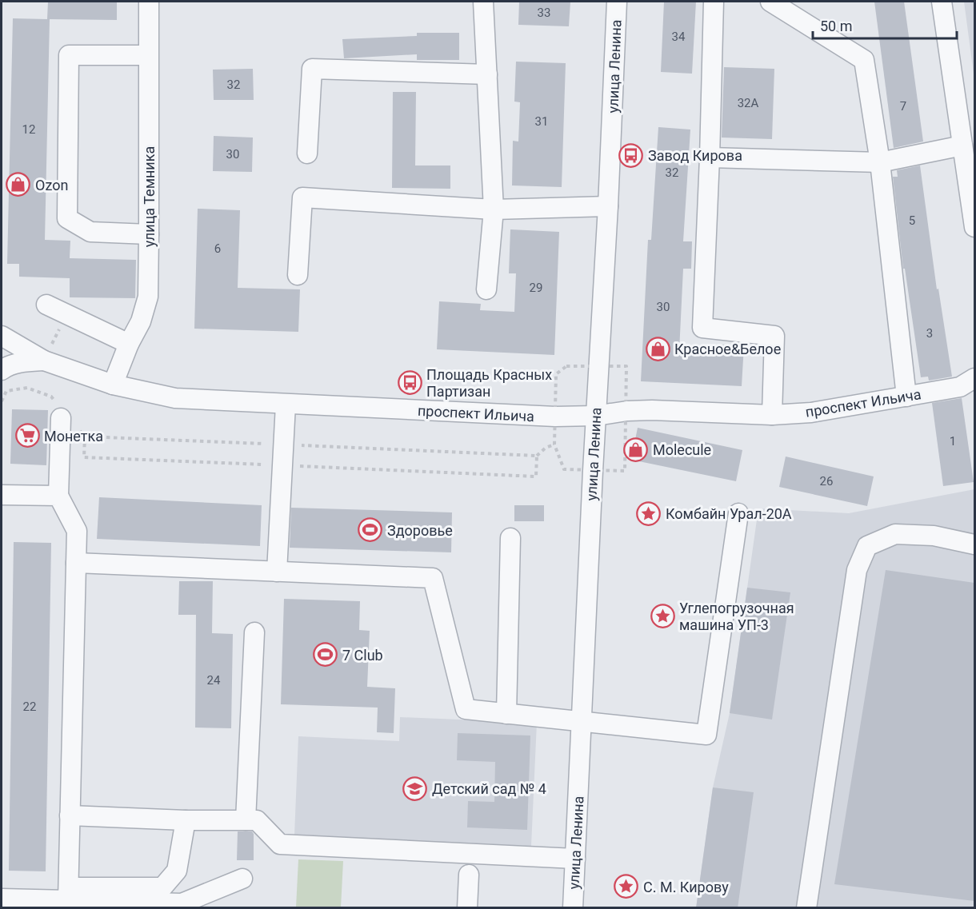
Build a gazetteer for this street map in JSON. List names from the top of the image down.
{
  "streets": {
    "street": ["улица Ленина", "улица Темника", "проспект Ильича"]
  },
  "crossings": [
    ["улица Ленина", "проспект Ильича"],
    ["улица Темника", "проспект Ильича"]
  ],
  "places": {
    "bus stop": ["Завод Кирова", "Площадь Красных Партизан"],
    "shop": ["Ozon", "Красное&Белое", "Molecule"],
    "supermarket": ["Монетка"],
    "place": ["Комбайн Урал-20А", "Углепогрузочная машина УП-3", "С. М. Кирову"],
    "sports": ["Здоровье", "7 Club"],
    "school or university": ["Детский сад № 4"]
  },
  "house_numbers": [
    "33",
    "34",
    "32",
    "32А",
    "7",
    "31",
    "12",
    "30",
    "32",
    "5",
    "6",
    "29",
    "30",
    "3",
    "1",
    "26",
    "24",
    "22"
  ],
  "scale_bar": "50 m"
}
